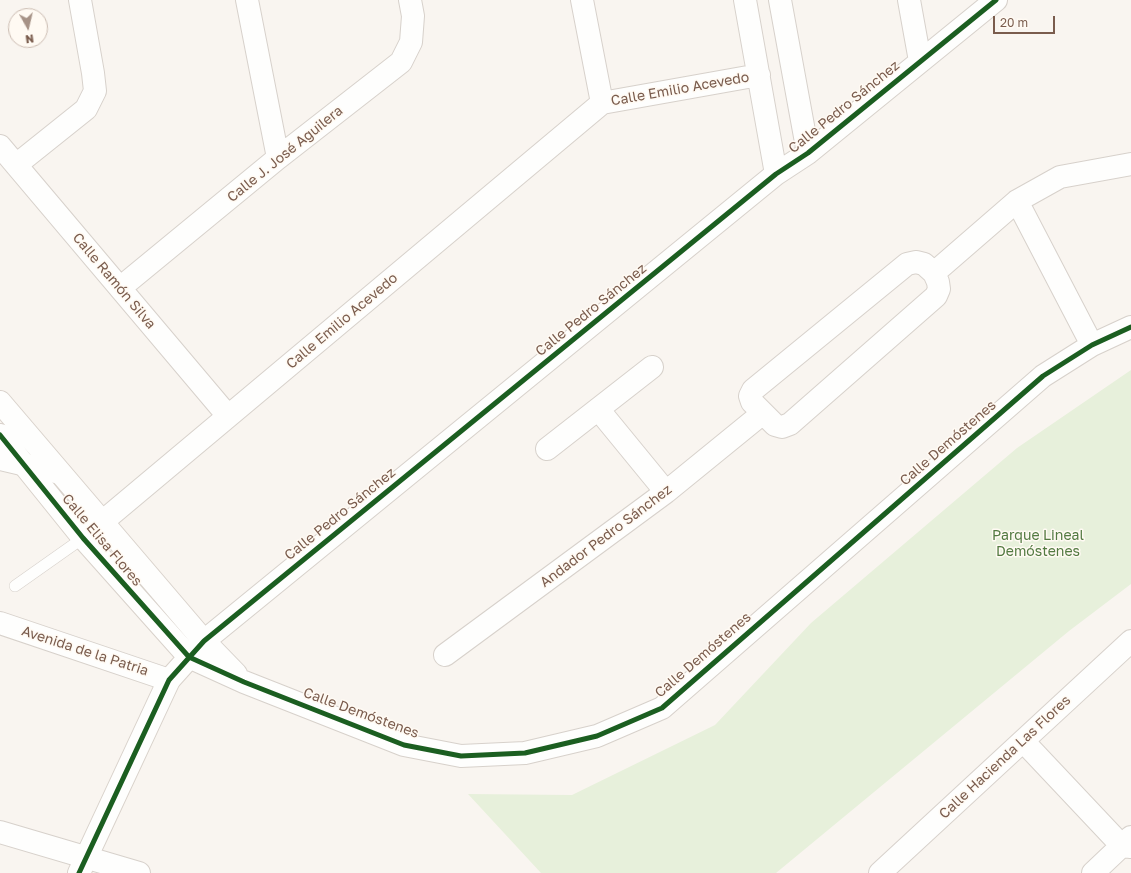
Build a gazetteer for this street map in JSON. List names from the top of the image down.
{
  "streets": {
    "street": [
      "Calle Emilio Acevedo",
      "Calle Pedro Sánchez",
      "Calle J. José Aguilera",
      "Calle Ramón Silva",
      "Calle Demóstenes",
      "Andador Pedro Sánchez",
      "Calle Elisa Flores",
      "Avenida de la Patria",
      "Calle Hacienda Las Flores"
    ]
  },
  "crossings": [
    ["Calle Emilio Acevedo", "Calle Ramón Silva"],
    ["Calle Emilio Acevedo", "Calle Elisa Flores"],
    ["Calle Pedro Sánchez", "Calle Demóstenes"],
    ["Calle Pedro Sánchez", "Calle Elisa Flores"],
    ["Calle Pedro Sánchez", "Avenida de la Patria"],
    ["Calle J. José Aguilera", "Calle Ramón Silva"],
    ["Calle Demóstenes", "Calle Elisa Flores"]
  ],
  "parks": ["Parque Lineal Demóstenes"],
  "scale_bar": "20 m",
  "north": "bottom"
}
